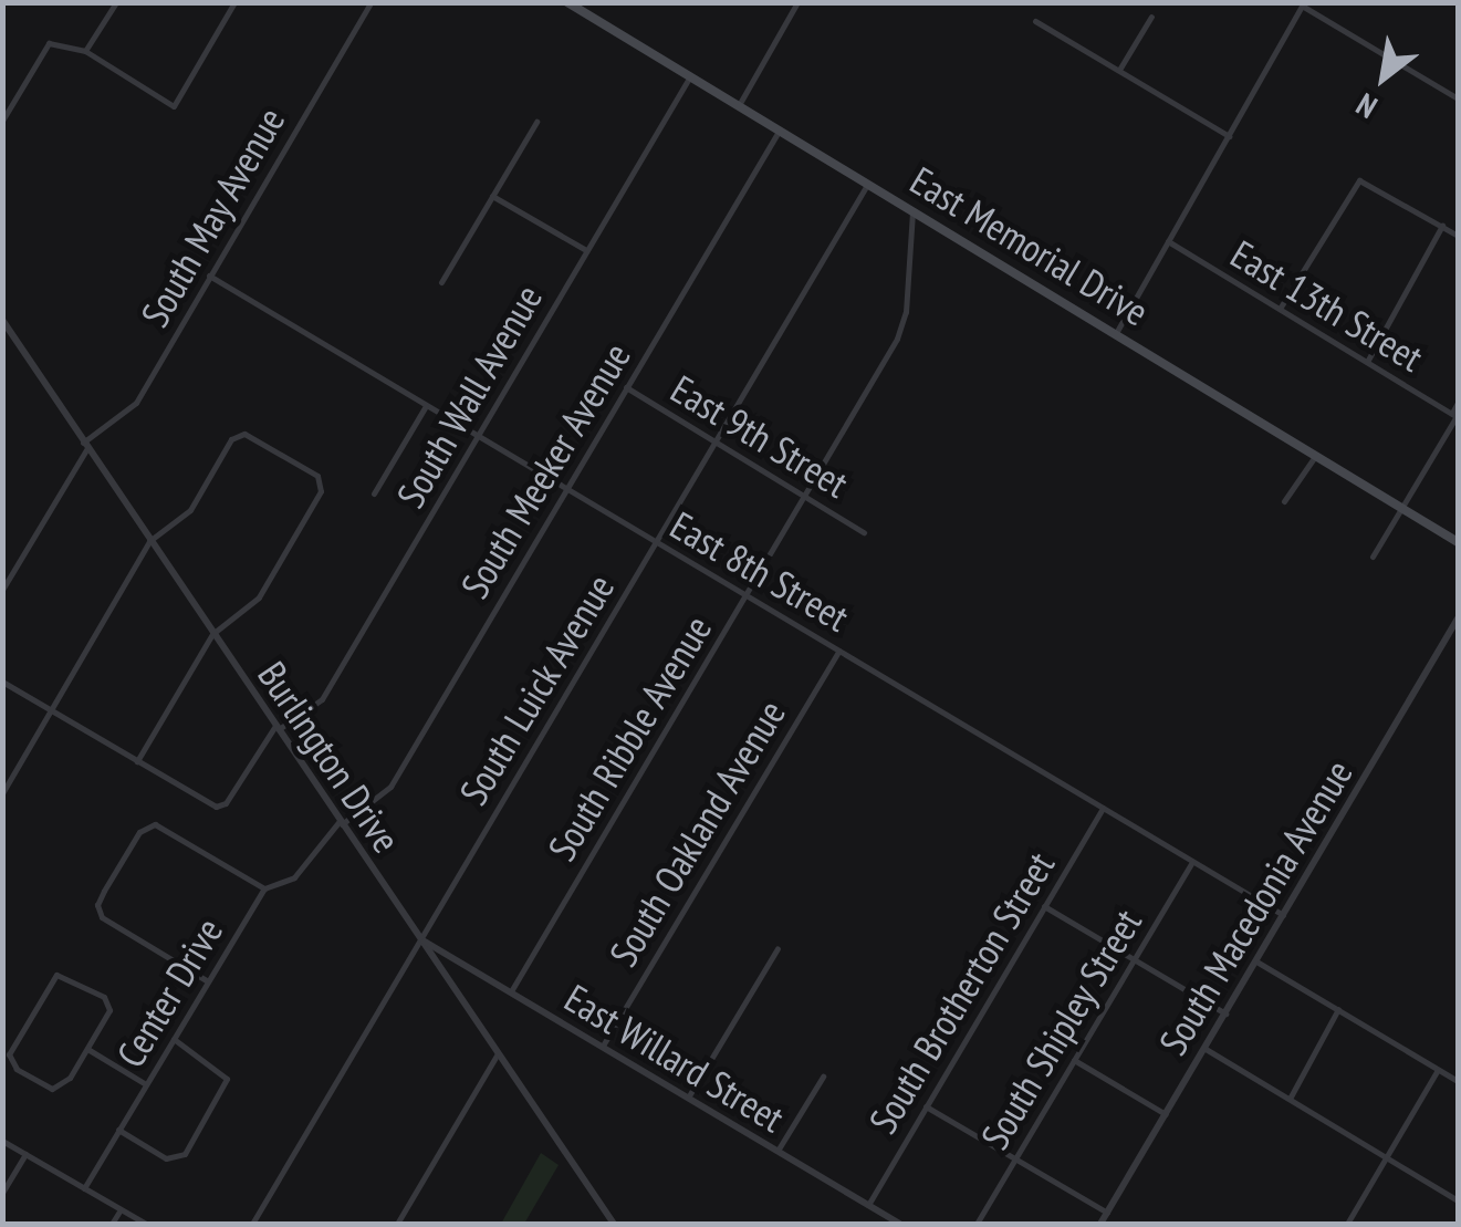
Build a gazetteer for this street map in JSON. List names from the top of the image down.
{
  "streets": {
    "main road": ["East Memorial Drive"],
    "street": [
      "South May Avenue",
      "East 13th Street",
      "South Wall Avenue",
      "East 9th Street",
      "South Meeker Avenue",
      "East 8th Street",
      "South Luick Avenue",
      "South Ribble Avenue",
      "Burlington Drive",
      "South Oakland Avenue",
      "South Macedonia Avenue",
      "Center Drive",
      "South Brotherton Street",
      "South Shipley Street",
      "East Willard Street"
    ]
  },
  "crossings": [
    ["South May Avenue", "East 8th Street"],
    ["South May Avenue", "Burlington Drive"],
    ["East Memorial Drive", "South Wall Avenue"],
    ["East Memorial Drive", "South Meeker Avenue"],
    ["East Memorial Drive", "South Luick Avenue"],
    ["East Memorial Drive", "South Ribble Avenue"],
    ["South Wall Avenue", "East 8th Street"],
    ["South Wall Avenue", "Burlington Drive"],
    ["East 9th Street", "South Meeker Avenue"],
    ["East 9th Street", "South Luick Avenue"],
    ["East 9th Street", "South Ribble Avenue"],
    ["South Meeker Avenue", "East 8th Street"],
    ["South Meeker Avenue", "Burlington Drive"],
    ["South Meeker Avenue", "Center Drive"],
    ["East 8th Street", "South Luick Avenue"],
    ["East 8th Street", "South Ribble Avenue"],
    ["East 8th Street", "South Oakland Avenue"],
    ["East 8th Street", "South Macedonia Avenue"],
    ["East 8th Street", "South Brotherton Street"],
    ["East 8th Street", "South Shipley Street"],
    ["South Luick Avenue", "Burlington Drive"],
    ["South Luick Avenue", "East Willard Street"],
    ["South Ribble Avenue", "East Willard Street"],
    ["Burlington Drive", "East Willard Street"],
    ["South Oakland Avenue", "East Willard Street"],
    ["South Brotherton Street", "East Willard Street"]
  ],
  "north": "bottom left"
}
